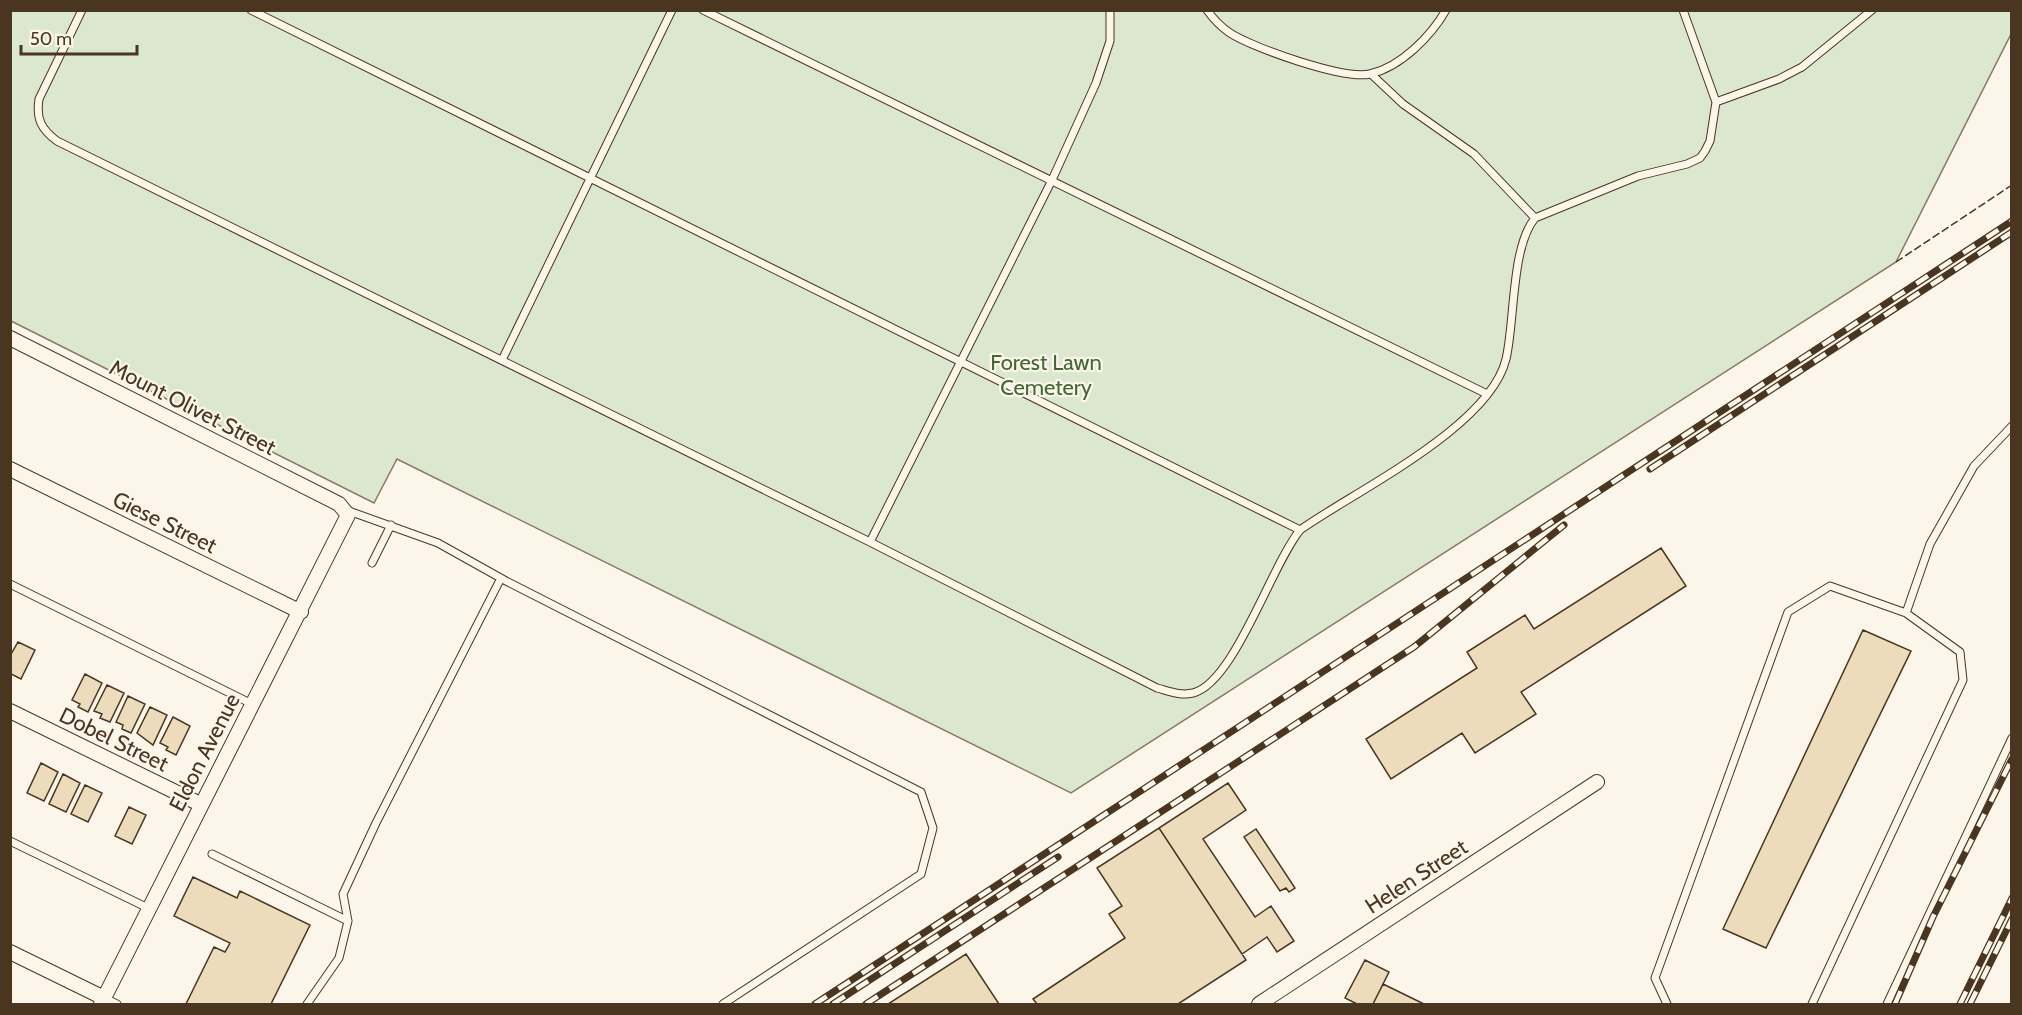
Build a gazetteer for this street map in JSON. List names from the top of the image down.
{
  "streets": {
    "street": [
      "Mount Olivet Street",
      "Giese Street",
      "Dobel Street",
      "Eldon Avenue",
      "Helen Street"
    ]
  },
  "crossings": [
    ["Mount Olivet Street", "Eldon Avenue"],
    ["Giese Street", "Eldon Avenue"],
    ["Dobel Street", "Eldon Avenue"]
  ],
  "parks": ["Forest Lawn Cemetery"],
  "scale_bar": "50 m"
}
